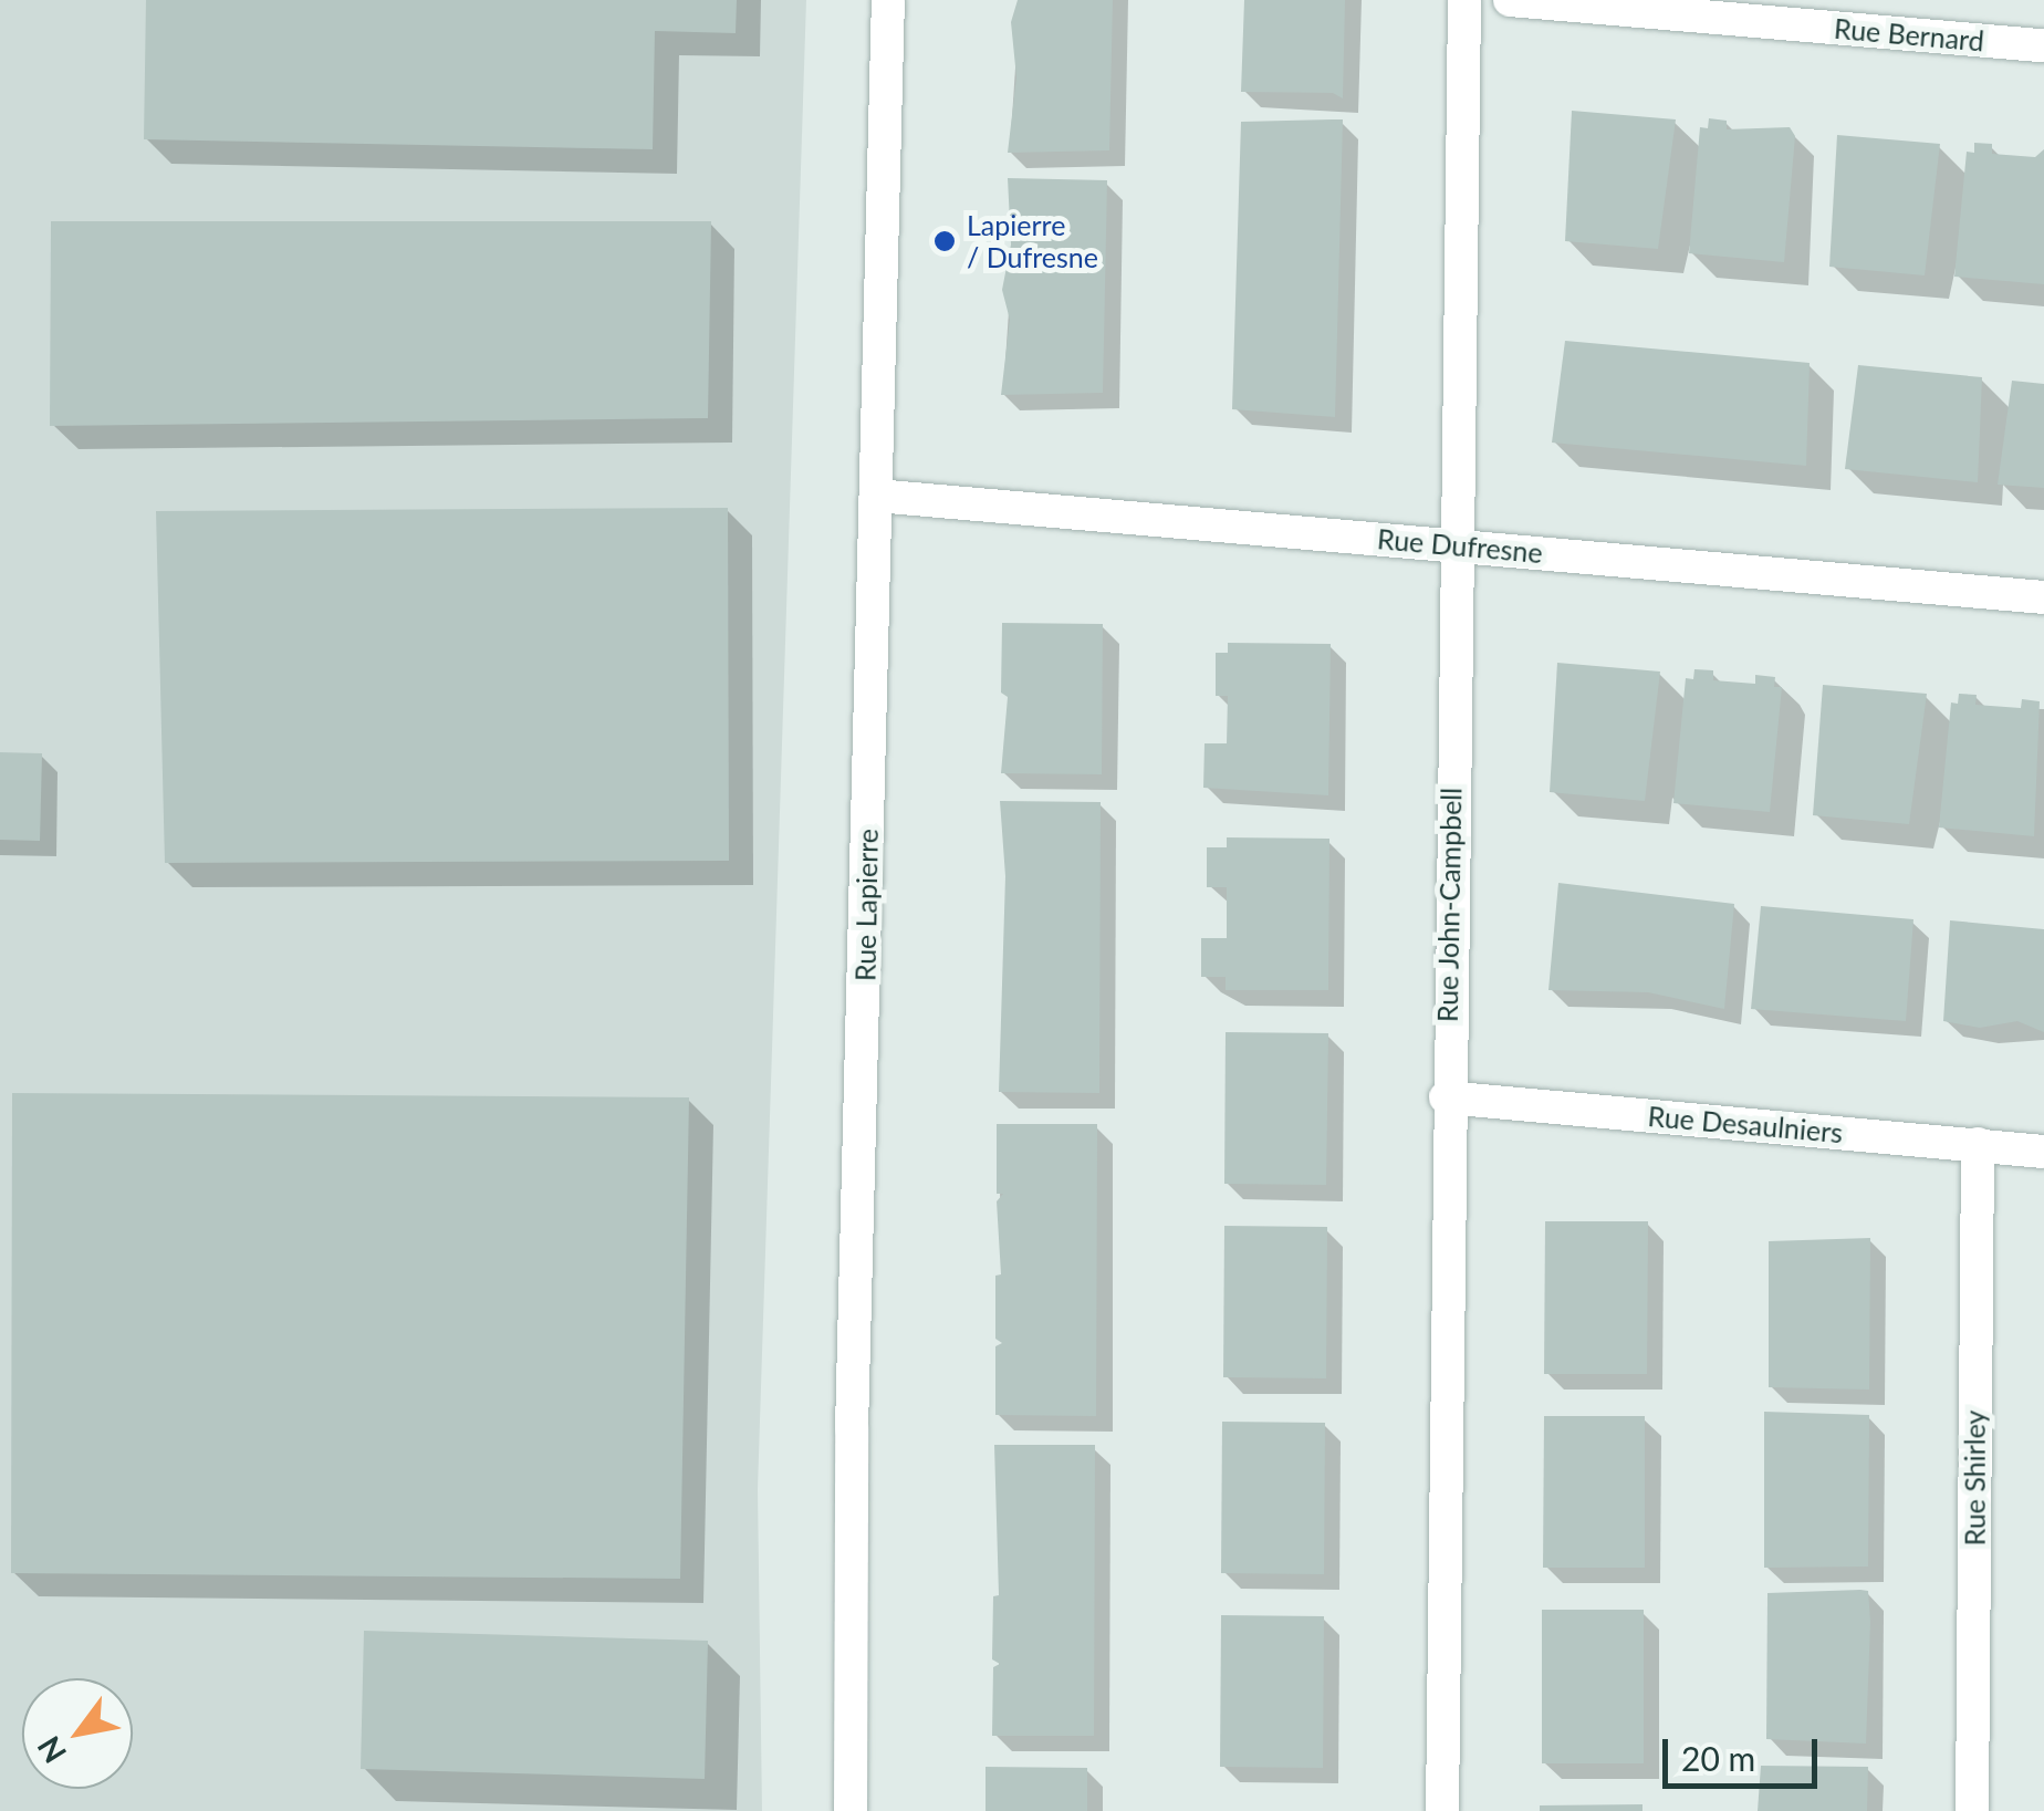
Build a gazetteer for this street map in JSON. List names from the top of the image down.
{
  "streets": {
    "street": [
      "Rue Bernard",
      "Rue Dufresne",
      "Rue Lapierre",
      "Rue John-Campbell",
      "Rue Desaulniers",
      "Rue Shirley"
    ]
  },
  "crossings": [
    ["Rue Dufresne", "Rue Lapierre"],
    ["Rue Dufresne", "Rue John-Campbell"],
    ["Rue John-Campbell", "Rue Desaulniers"],
    ["Rue Desaulniers", "Rue Shirley"]
  ],
  "places": ["Lapierre / Dufresne"],
  "scale_bar": "20 m",
  "north": "bottom left"
}
